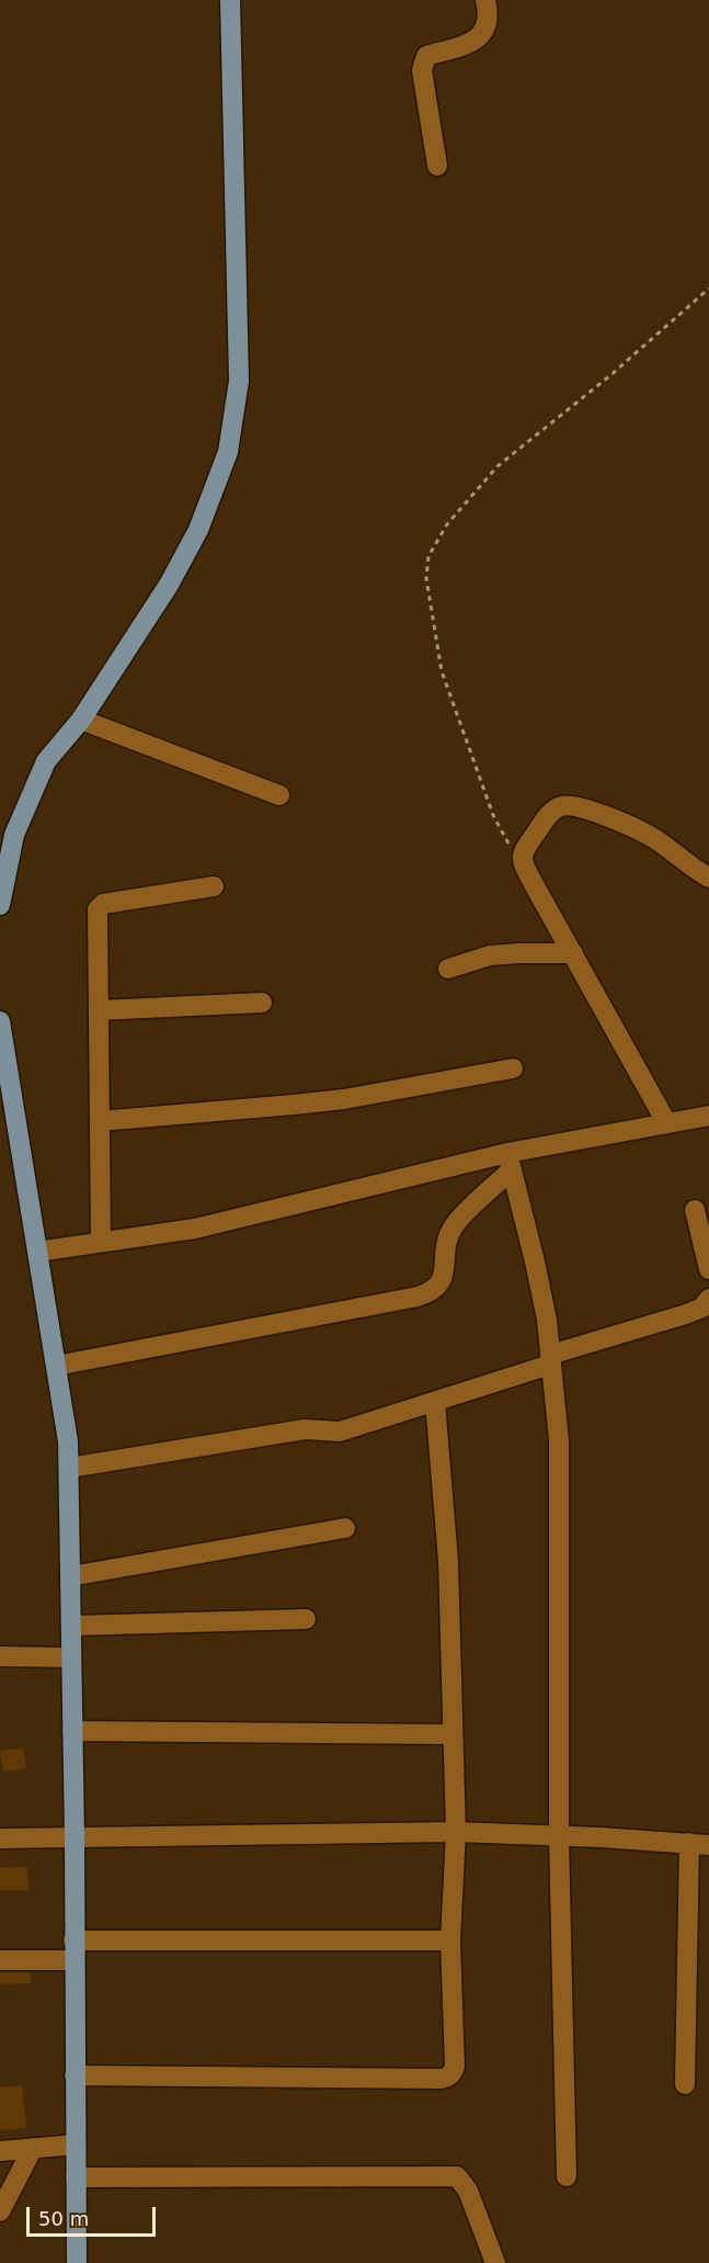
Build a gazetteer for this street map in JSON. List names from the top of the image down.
{
  "scale_bar": "50 m"
}
